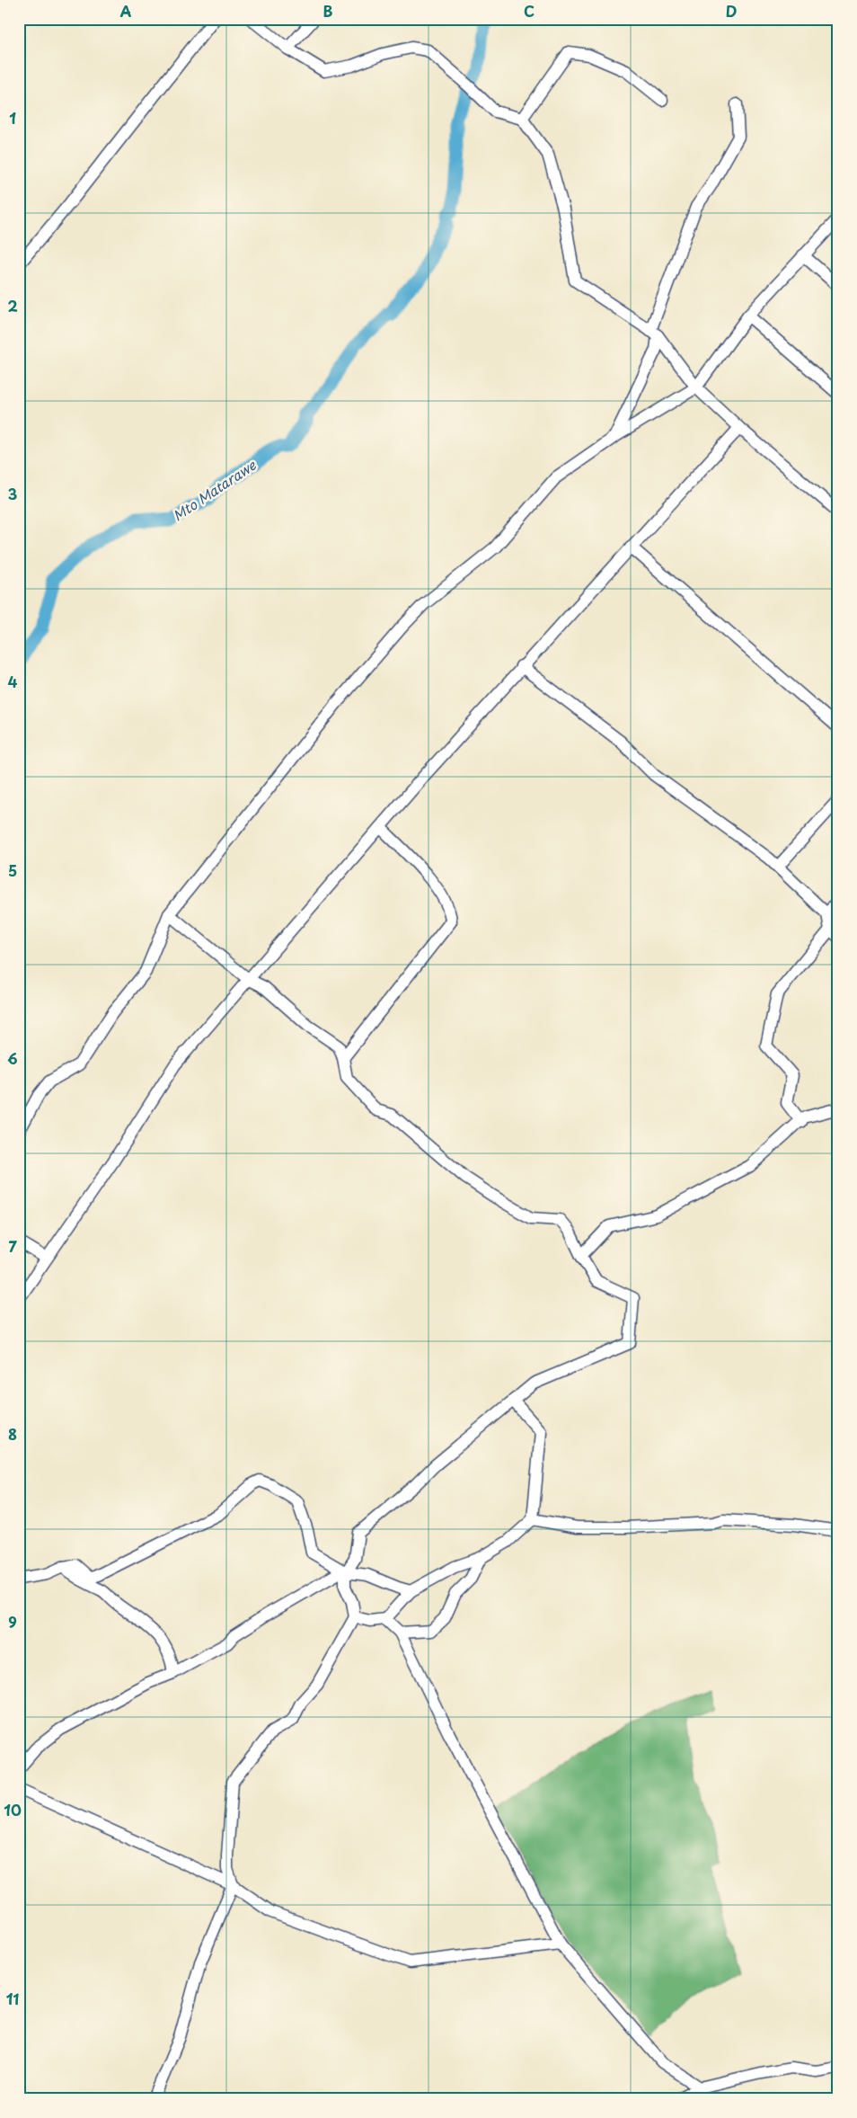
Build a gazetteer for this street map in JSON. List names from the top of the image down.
{
  "water": ["Mto Matarawe"],
  "grid": {
    "columns": [
      "A",
      "B",
      "C",
      "D"
    ],
    "rows": [
      "1",
      "2",
      "3",
      "4",
      "5",
      "6",
      "7",
      "8",
      "9",
      "10",
      "11"
    ]
  }
}
